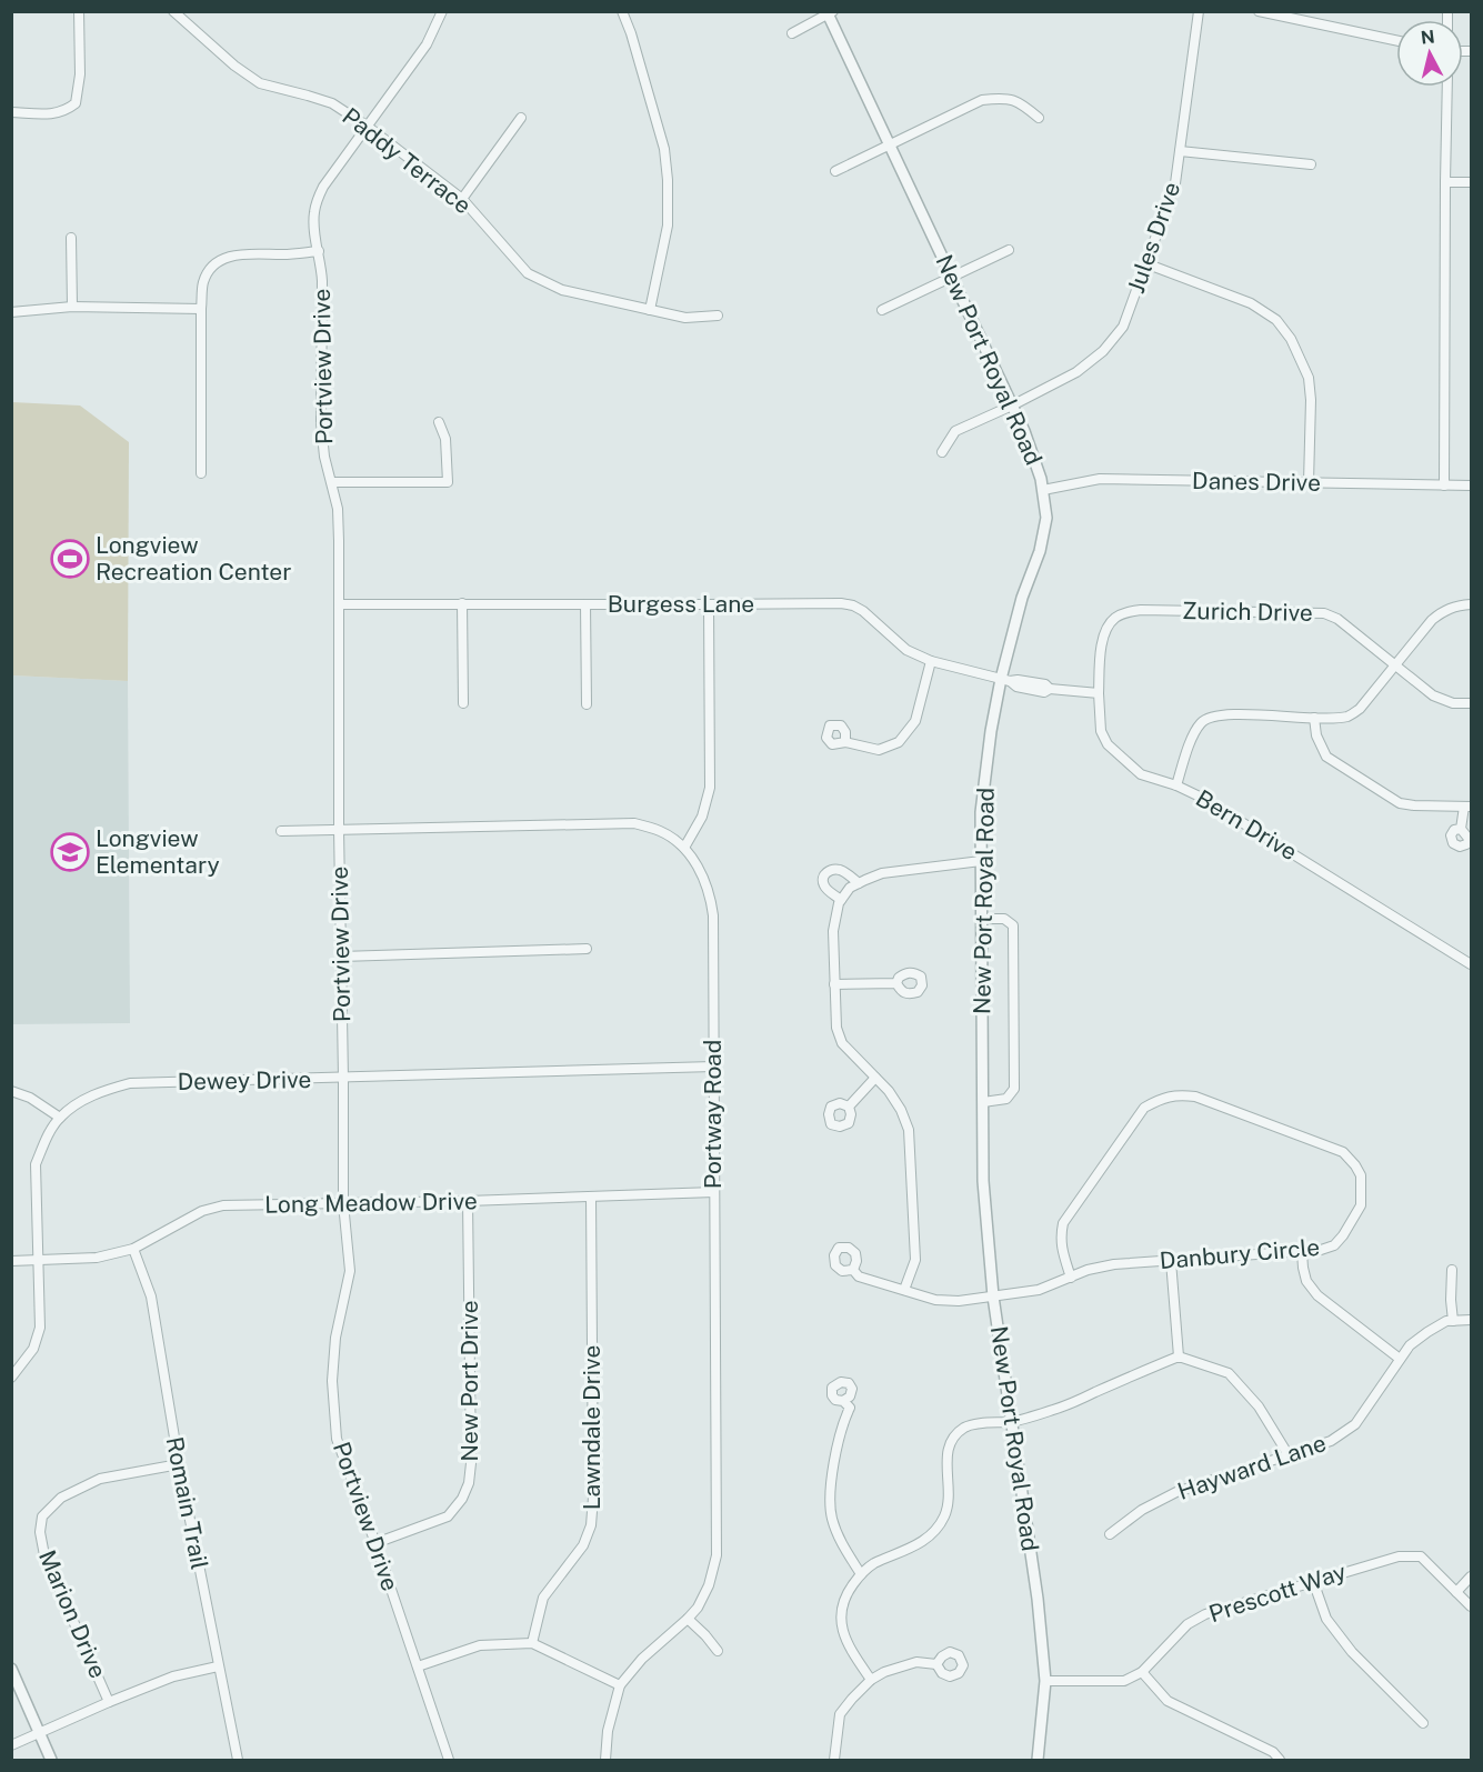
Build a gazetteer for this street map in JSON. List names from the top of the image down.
{
  "streets": {
    "street": [
      "Paddy Terrace",
      "Jules Drive",
      "New Port Royal Road",
      "Portview Drive",
      "Danes Drive",
      "Burgess Lane",
      "Zurich Drive",
      "Bern Drive",
      "Dewey Drive",
      "Portway Road",
      "Long Meadow Drive",
      "Danbury Circle",
      "New Port Drive",
      "Lawndale Drive",
      "Hayward Lane",
      "Romain Trail",
      "Prescott Way",
      "Marion Drive"
    ]
  },
  "crossings": [
    ["Paddy Terrace", "Portview Drive"],
    ["Jules Drive", "New Port Royal Road"],
    ["New Port Royal Road", "Danes Drive"],
    ["New Port Royal Road", "Burgess Lane"],
    ["New Port Royal Road", "Danbury Circle"],
    ["Portview Drive", "Burgess Lane"],
    ["Portview Drive", "Dewey Drive"],
    ["Portview Drive", "Portway Road"],
    ["Portview Drive", "Long Meadow Drive"],
    ["Portview Drive", "New Port Drive"],
    ["Zurich Drive", "Bern Drive"],
    ["Dewey Drive", "Portway Road"],
    ["Dewey Drive", "Long Meadow Drive"],
    ["Portway Road", "Long Meadow Drive"],
    ["Long Meadow Drive", "New Port Drive"],
    ["Long Meadow Drive", "Lawndale Drive"],
    ["Long Meadow Drive", "Romain Trail"],
    ["Romain Trail", "Marion Drive"]
  ],
  "places": {
    "sports": ["Longview Recreation Center"],
    "school or university": ["Longview Elementary"]
  },
  "north": "top"
}
